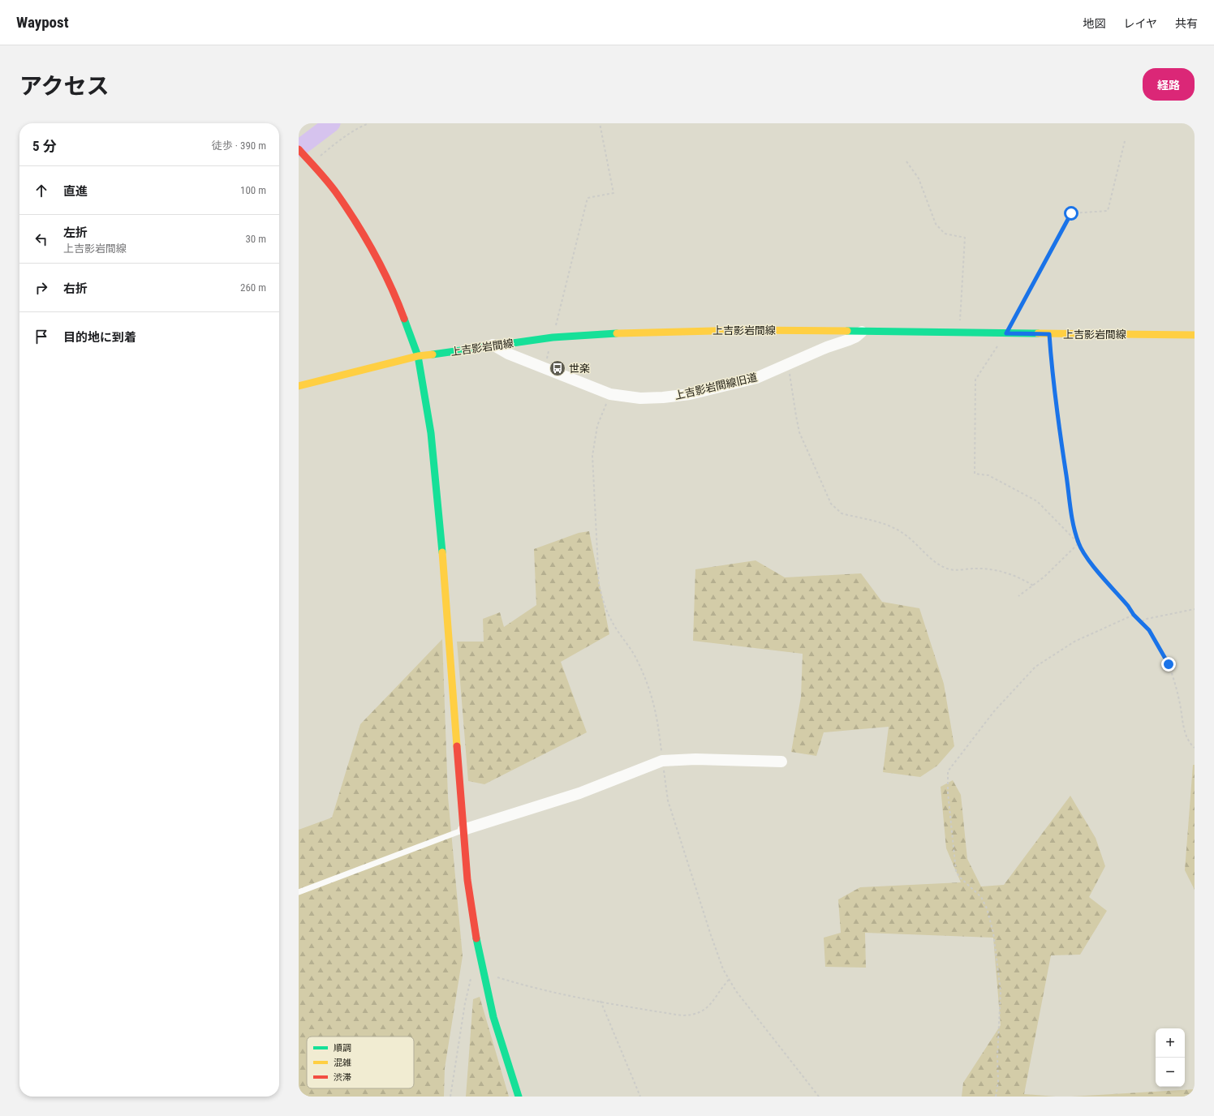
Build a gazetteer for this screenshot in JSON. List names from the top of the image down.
{
  "streets": {
    "street": ["上吉影岩間線", "上吉影岩間線旧道"]
  },
  "crossings": [
    ["上吉影岩間線", "上吉影岩間線旧道"]
  ],
  "places": {
    "bus stop": ["世楽"]
  },
  "legend": ["順調", "混雑", "渋滞"],
  "page": {
    "header": "Waypost",
    "nav": ["地図", "レイヤ", "共有"],
    "title": "アクセス",
    "buttons": "経路",
    "heading": ["5 分", "徒歩 · 390 m"],
    "list": [
      ["直進", "100 m"],
      ["左折", "上吉影岩間線", "30 m"],
      ["右折", "260 m"],
      "目的地に到着"
    ],
    "map_buttons": ["+", "−"]
  }
}
